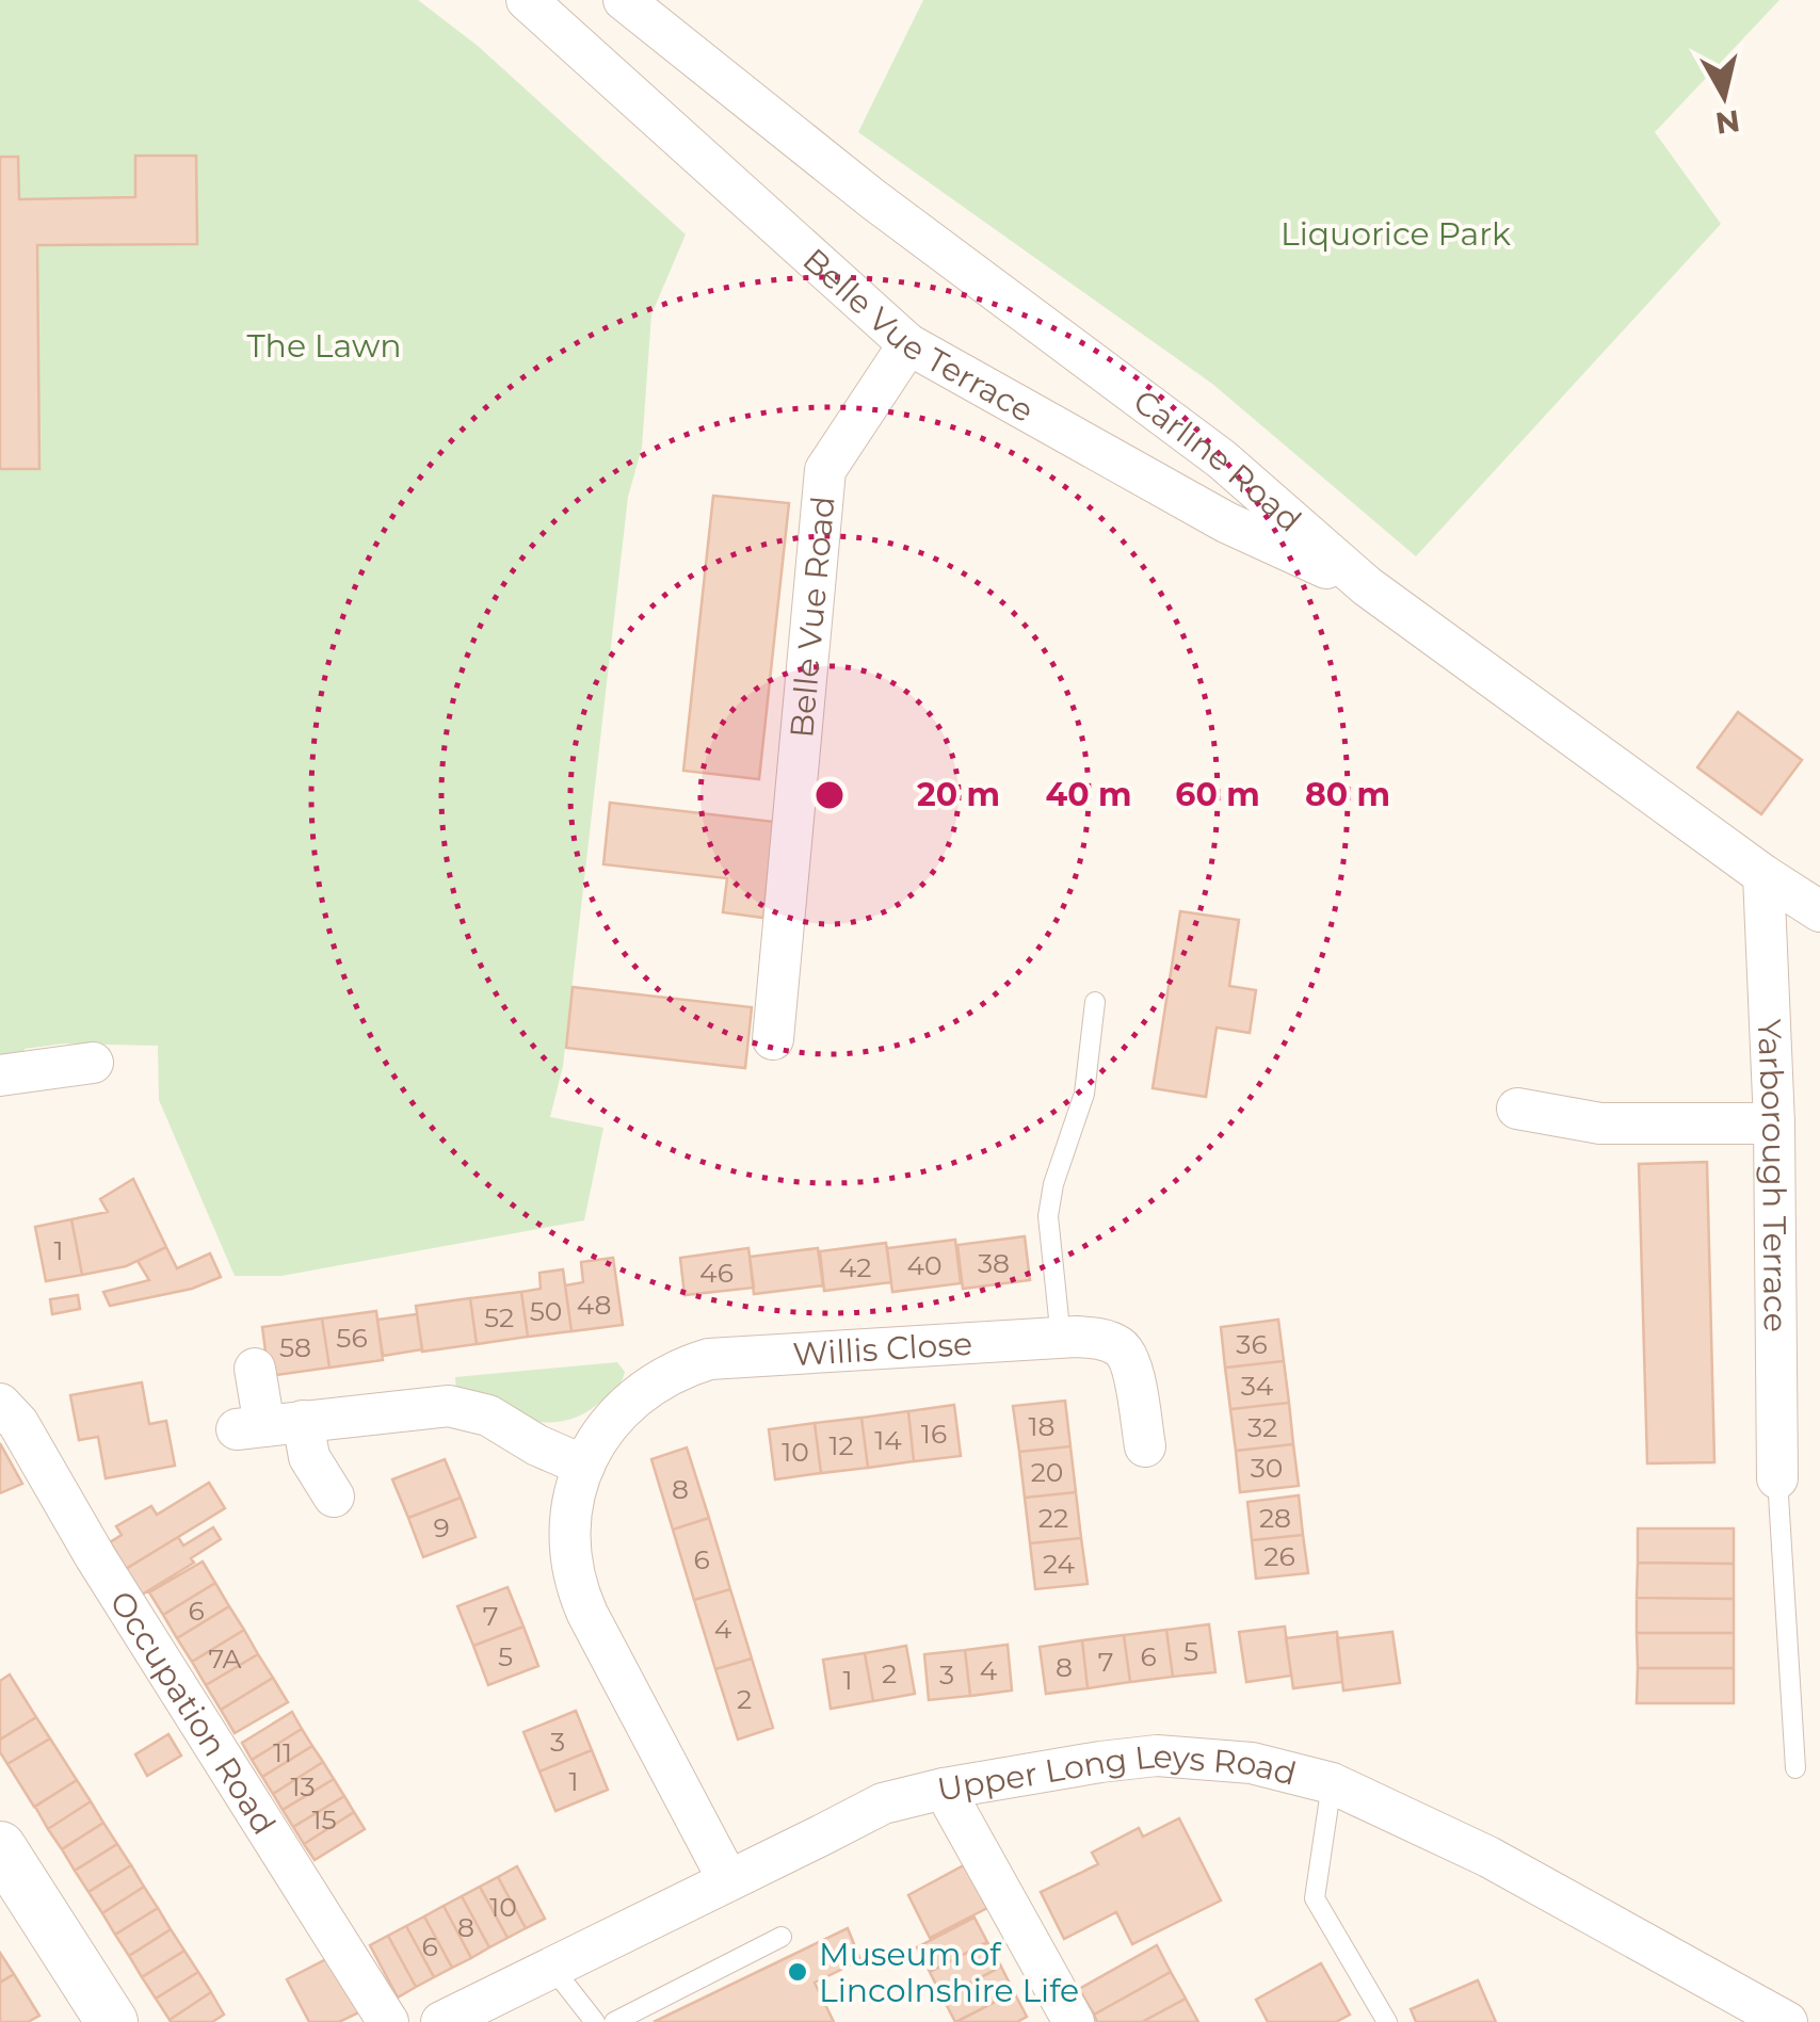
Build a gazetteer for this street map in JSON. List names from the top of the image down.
{
  "streets": {
    "street": [
      "Belle Vue Terrace",
      "Carline Road",
      "Belle Vue Road",
      "Yarborough Terrace",
      "Willis Close",
      "Occupation Road",
      "Upper Long Leys Road"
    ]
  },
  "crossings": [
    ["Belle Vue Terrace", "Carline Road"],
    ["Belle Vue Terrace", "Belle Vue Road"],
    ["Carline Road", "Yarborough Terrace"],
    ["Willis Close", "Upper Long Leys Road"]
  ],
  "parks": ["Liquorice Park", "The Lawn"],
  "places": ["Museum of Lincolnshire Life"],
  "house_numbers": [
    "1",
    "38",
    "40",
    "42",
    "46",
    "48",
    "50",
    "52",
    "56",
    "36",
    "58",
    "34",
    "18",
    "32",
    "16",
    "14",
    "12",
    "10",
    "30",
    "20",
    "8",
    "22",
    "28",
    "9",
    "26",
    "6",
    "24",
    "6",
    "7",
    "4",
    "5",
    "5",
    "6",
    "7A",
    "7",
    "8",
    "4",
    "2",
    "3",
    "1",
    "2",
    "3",
    "11",
    "1",
    "13",
    "15",
    "10",
    "8",
    "6"
  ],
  "north": "bottom",
  "rings": [
    "20 m",
    "40 m",
    "60 m",
    "80 m"
  ]
}
